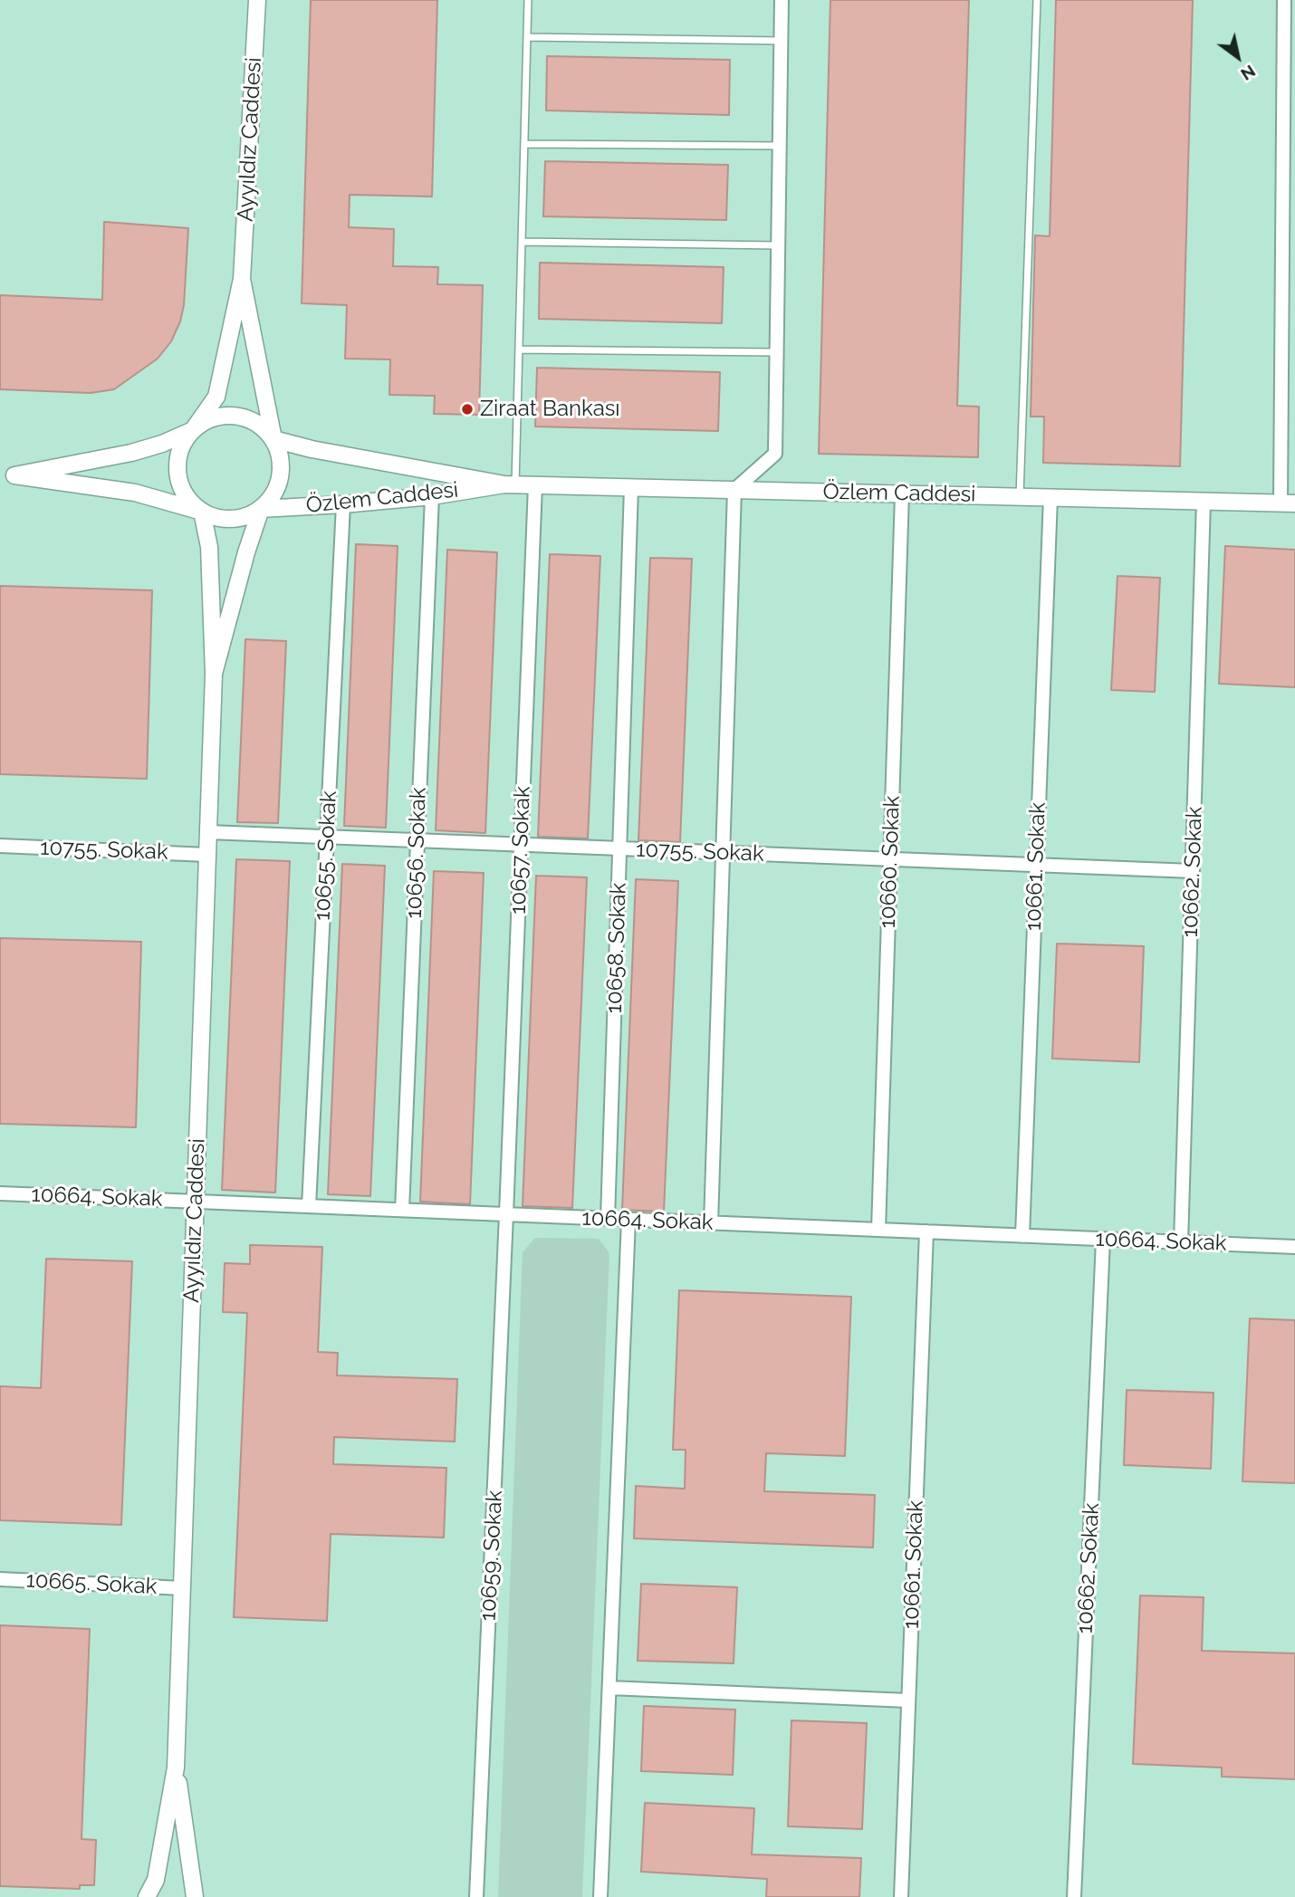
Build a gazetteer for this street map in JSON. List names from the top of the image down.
{
  "streets": {
    "street": [
      "Ayyıldız Caddesi",
      "Özlem Caddesi",
      "10755. Sokak",
      "10657. Sokak",
      "10656. Sokak",
      "10655. Sokak",
      "10660. Sokak",
      "10661. Sokak",
      "10662. Sokak",
      "10658. Sokak",
      "10664. Sokak",
      "10659. Sokak",
      "10665. Sokak"
    ]
  },
  "crossings": [
    ["Ayyıldız Caddesi", "Özlem Caddesi"],
    ["Ayyıldız Caddesi", "10755. Sokak"],
    ["Ayyıldız Caddesi", "10664. Sokak"],
    ["Ayyıldız Caddesi", "10665. Sokak"],
    ["Özlem Caddesi", "10657. Sokak"],
    ["Özlem Caddesi", "10656. Sokak"],
    ["Özlem Caddesi", "10655. Sokak"],
    ["Özlem Caddesi", "10660. Sokak"],
    ["Özlem Caddesi", "10661. Sokak"],
    ["Özlem Caddesi", "10662. Sokak"],
    ["Özlem Caddesi", "10658. Sokak"],
    ["10755. Sokak", "10657. Sokak"],
    ["10755. Sokak", "10656. Sokak"],
    ["10755. Sokak", "10655. Sokak"],
    ["10755. Sokak", "10660. Sokak"],
    ["10755. Sokak", "10661. Sokak"],
    ["10755. Sokak", "10662. Sokak"],
    ["10755. Sokak", "10658. Sokak"],
    ["10657. Sokak", "10664. Sokak"],
    ["10657. Sokak", "10659. Sokak"],
    ["10656. Sokak", "10664. Sokak"],
    ["10655. Sokak", "10664. Sokak"],
    ["10660. Sokak", "10664. Sokak"],
    ["10661. Sokak", "10664. Sokak"],
    ["10662. Sokak", "10664. Sokak"],
    ["10658. Sokak", "10664. Sokak"],
    ["10664. Sokak", "10659. Sokak"]
  ],
  "places": ["Ziraat Bankası"],
  "north": "bottom right"
}
